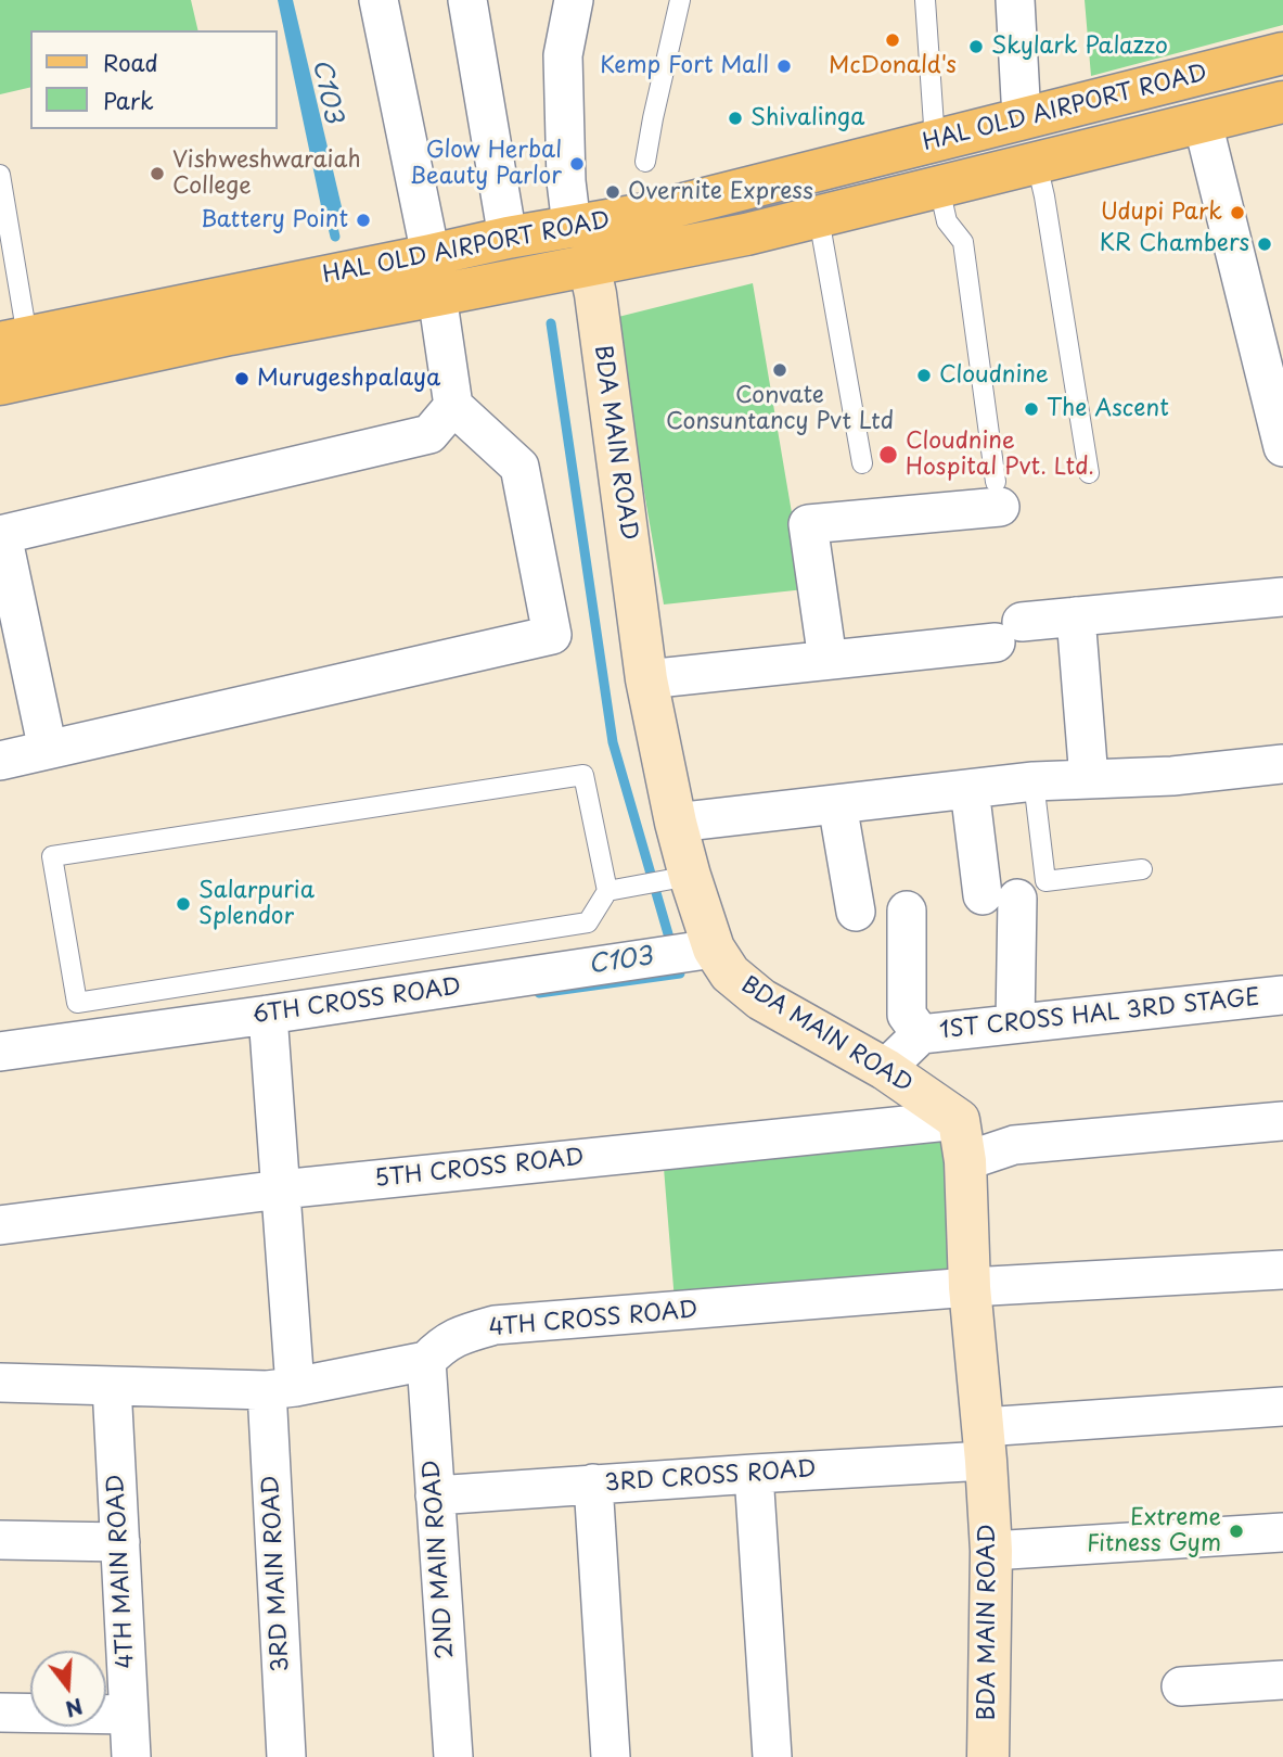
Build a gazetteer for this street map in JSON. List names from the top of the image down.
{
  "streets": {
    "main road": ["HAL OLD AIRPORT ROAD"],
    "street": [
      "BDA MAIN ROAD",
      "6TH CROSS ROAD",
      "1ST CROSS HAL 3RD STAGE",
      "5TH CROSS ROAD",
      "4TH CROSS ROAD",
      "3RD CROSS ROAD",
      "2ND MAIN ROAD",
      "4TH MAIN ROAD",
      "3RD MAIN ROAD"
    ]
  },
  "crossings": [
    ["HAL OLD AIRPORT ROAD", "BDA MAIN ROAD"],
    ["BDA MAIN ROAD", "6TH CROSS ROAD"],
    ["BDA MAIN ROAD", "1ST CROSS HAL 3RD STAGE"],
    ["BDA MAIN ROAD", "5TH CROSS ROAD"],
    ["BDA MAIN ROAD", "4TH CROSS ROAD"],
    ["BDA MAIN ROAD", "3RD CROSS ROAD"],
    ["6TH CROSS ROAD", "3RD MAIN ROAD"],
    ["5TH CROSS ROAD", "3RD MAIN ROAD"],
    ["4TH CROSS ROAD", "2ND MAIN ROAD"],
    ["4TH CROSS ROAD", "4TH MAIN ROAD"],
    ["4TH CROSS ROAD", "3RD MAIN ROAD"],
    ["3RD CROSS ROAD", "2ND MAIN ROAD"]
  ],
  "water": ["C103"],
  "places": [
    "McDonald's",
    "Skylark Palazzo",
    "Kemp Fort Mall",
    "Shivalinga",
    "Glow Herbal Beauty Parlor",
    "Vishweshwaraiah College",
    "Overnite Express",
    "Udupi Park",
    "Battery Point",
    "KR Chambers",
    "Convate Consuntancy Pvt Ltd",
    "Cloudnine",
    "Murugeshpalaya",
    "The Ascent",
    "Cloudnine Hospital Pvt. Ltd.",
    "Salarpuria Splendor",
    "Extreme Fitness Gym"
  ],
  "legend": ["Road", "Park"],
  "north": "bottom"
}
